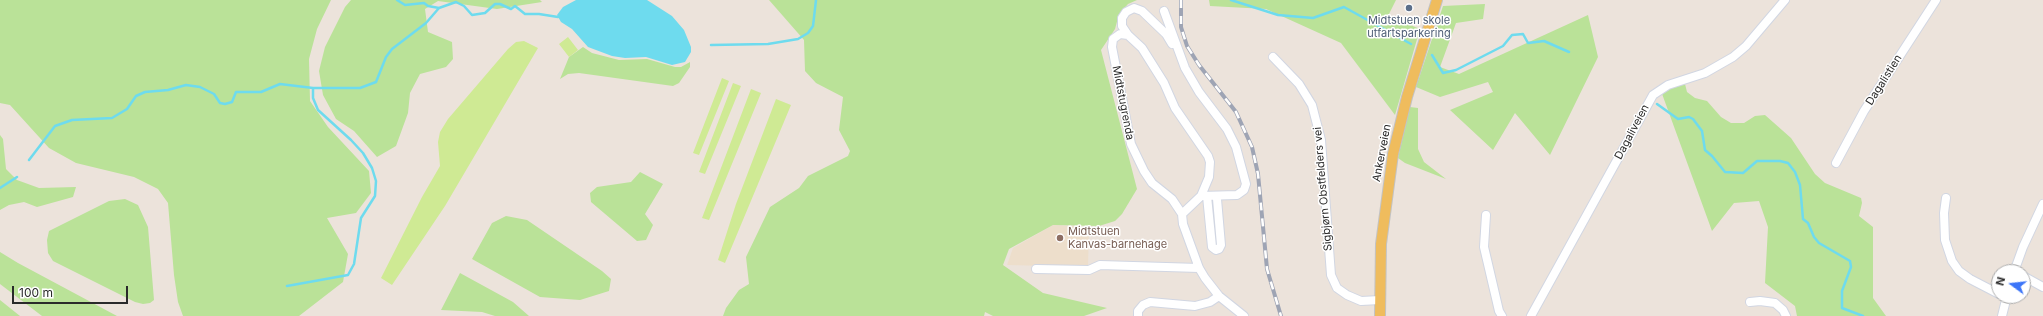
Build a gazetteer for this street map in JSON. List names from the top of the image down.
{
  "streets": {
    "main road": ["Ankerveien"],
    "street": [
      "Dagalistien",
      "Midtstugrenda",
      "Dagaliveien",
      "Sigbjørn Obstfelders vei"
    ]
  },
  "crossings": [
    ["Ankerveien", "Sigbjørn Obstfelders vei"]
  ],
  "places": ["Midtstuen skole utfartsparkering", "Midtstuen Kanvas-barnehage"],
  "scale_bar": "100 m",
  "north": "left"
}
